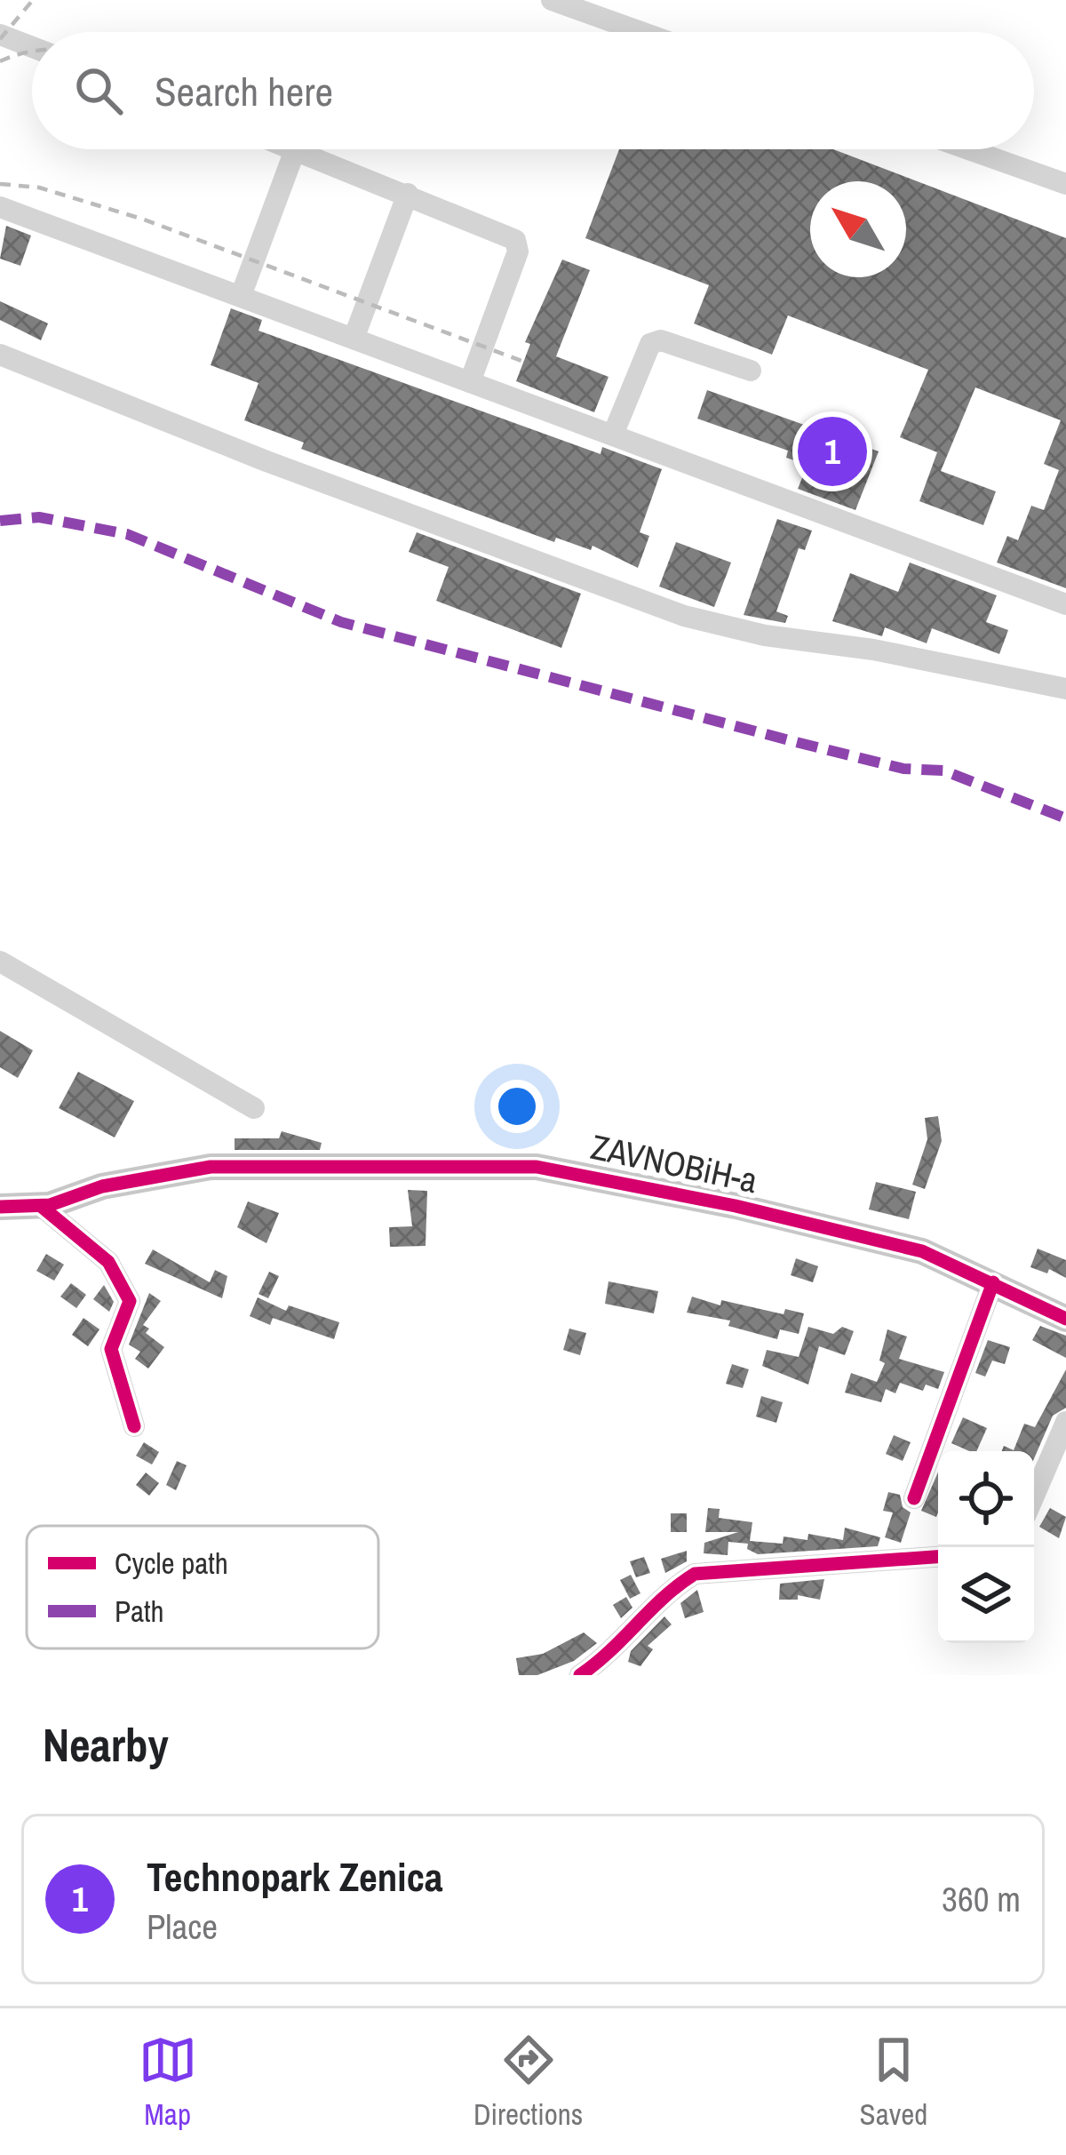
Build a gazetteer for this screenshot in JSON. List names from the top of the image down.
{
  "streets": {
    "main road": ["ZAVNOBiH-a"]
  },
  "legend": ["Cycle path", "Path"],
  "north": "top left",
  "page": {
    "search": "Search here",
    "pins": "1",
    "heading": "Nearby",
    "list": [
      {
        "mark": "1",
        "name": "Technopark Zenica",
        "note": "Place",
        "value": "360 m"
      }
    ],
    "nav": ["Map", "Directions", "Saved"]
  }
}
